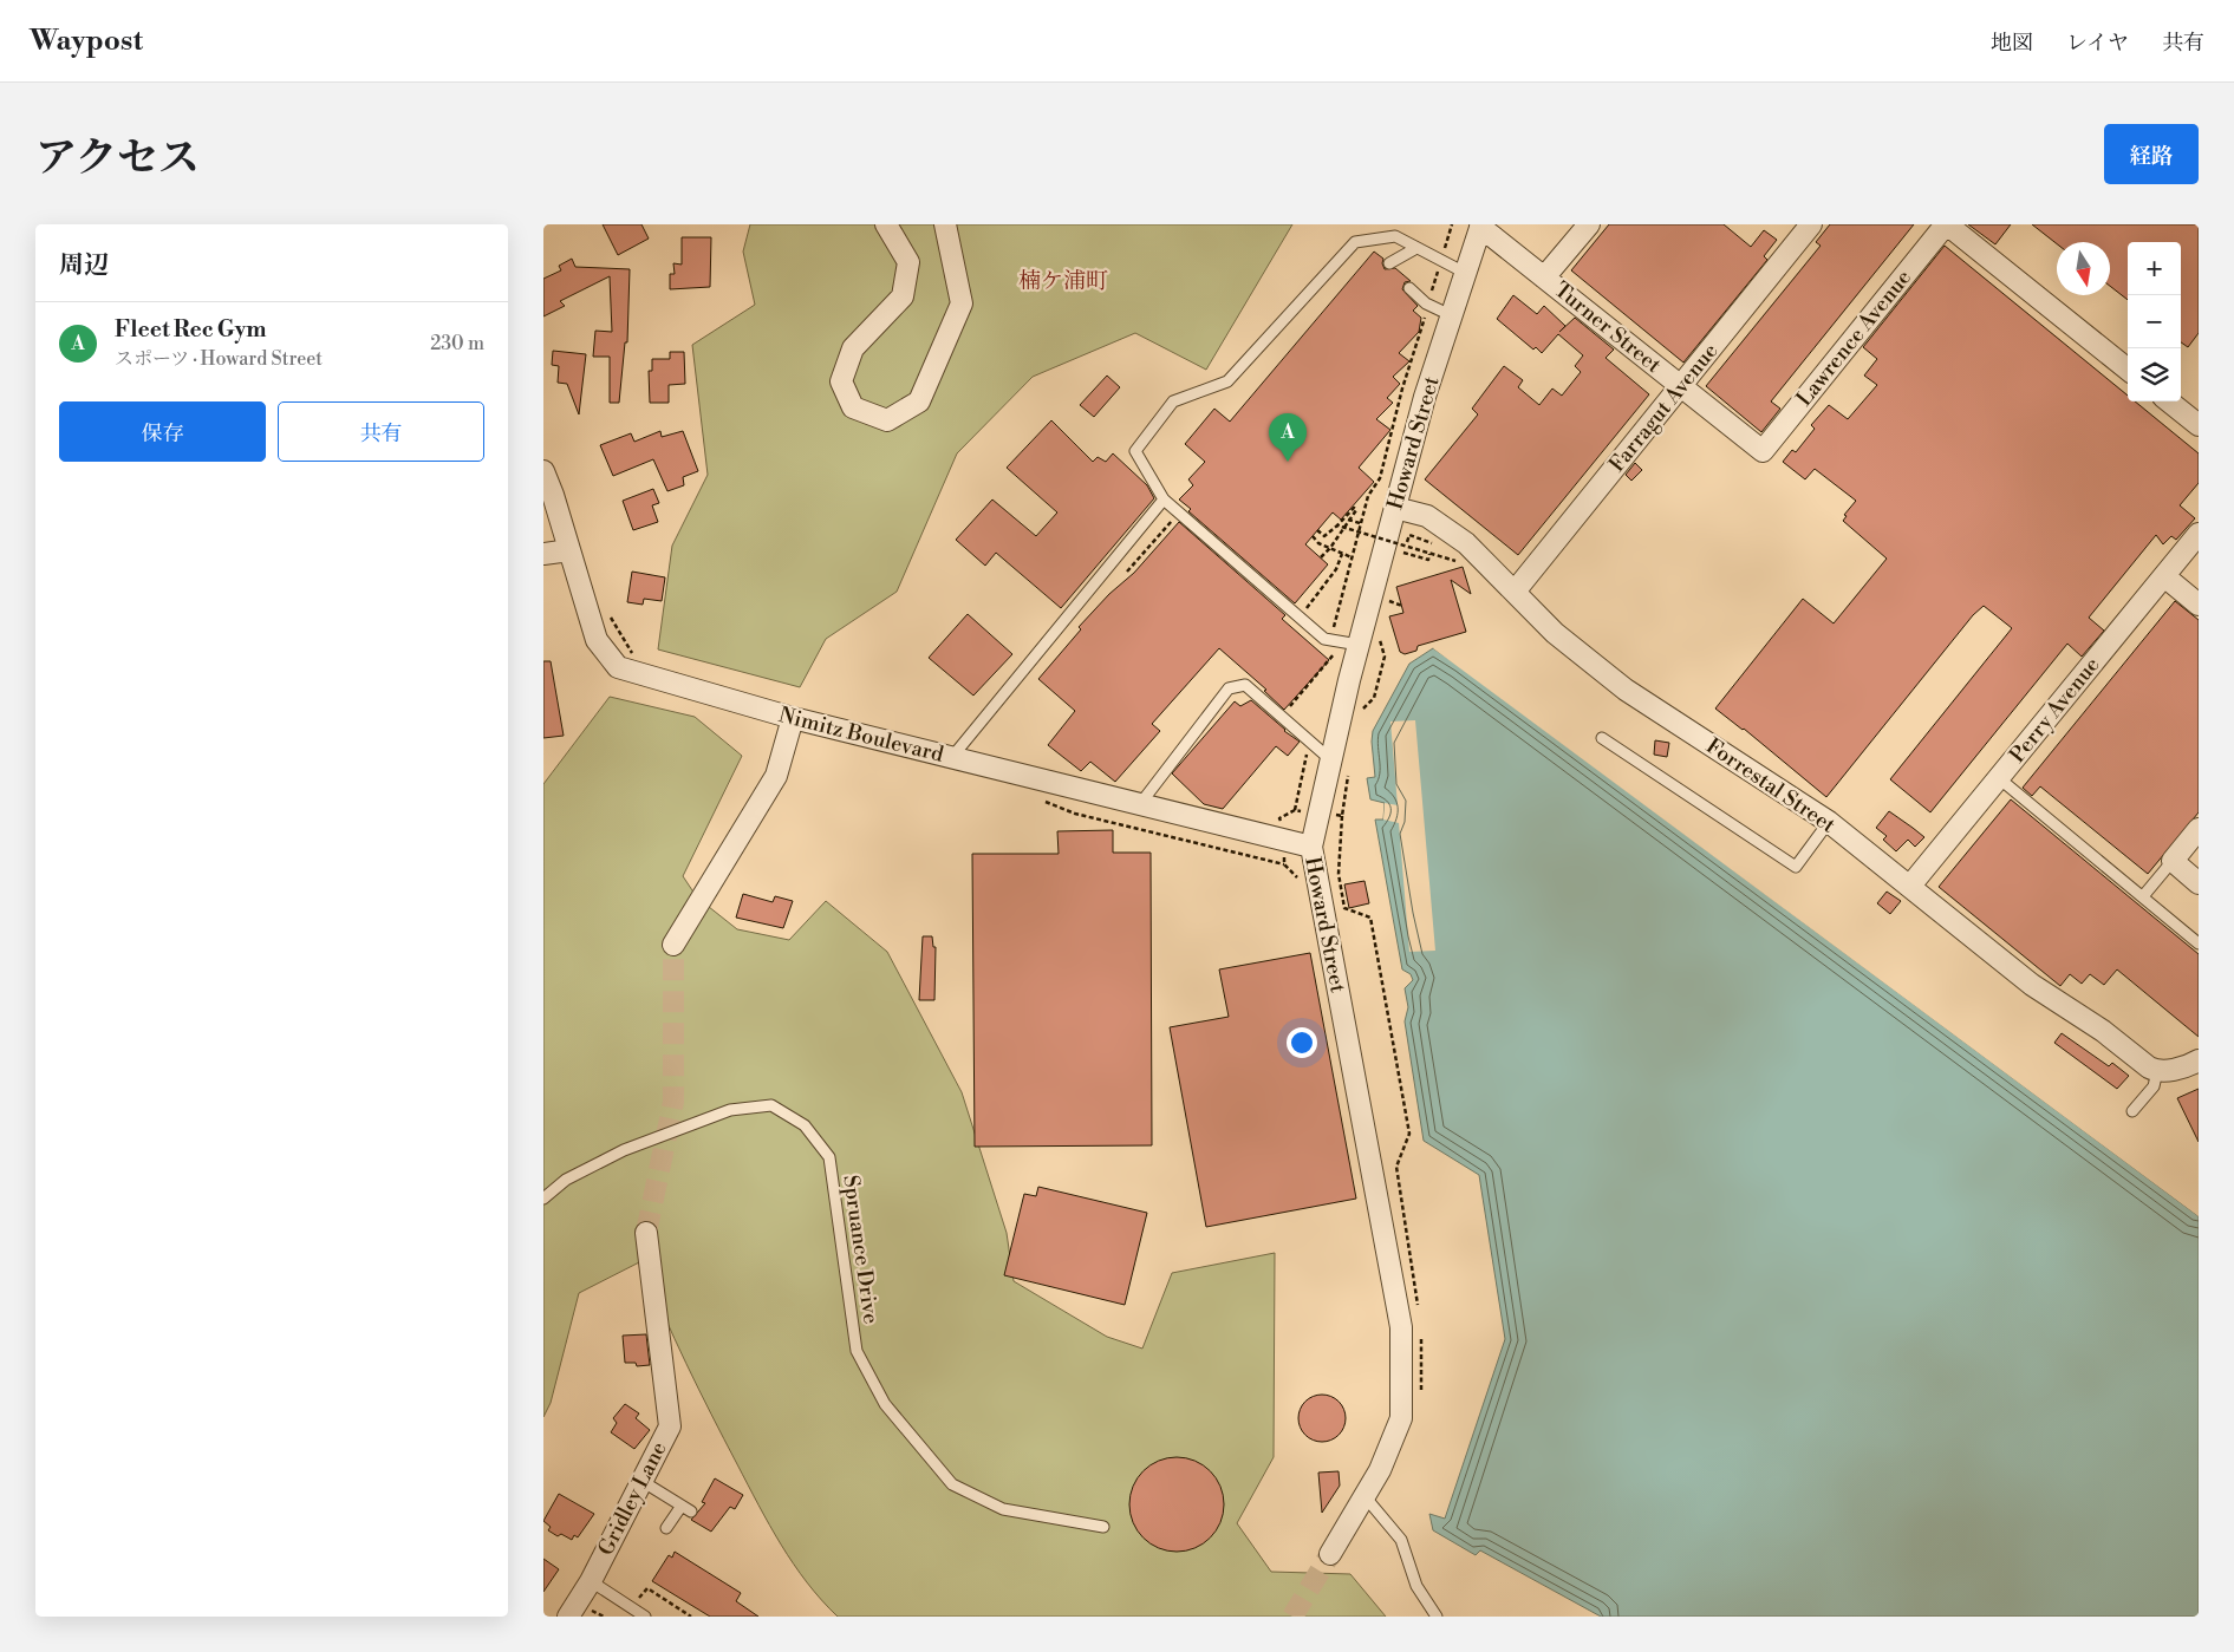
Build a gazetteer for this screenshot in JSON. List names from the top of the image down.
{
  "streets": {
    "street": [
      "Turner Street",
      "Lawrence Avenue",
      "Farragut Avenue",
      "Howard Street",
      "Perry Avenue",
      "Nimitz Boulevard",
      "Forrestal Street",
      "Gridley Lane"
    ],
    "lane": ["Spruance Drive"]
  },
  "crossings": [
    ["Turner Street", "Lawrence Avenue"],
    ["Turner Street", "Farragut Avenue"],
    ["Turner Street", "Howard Street"],
    ["Farragut Avenue", "Forrestal Street"],
    ["Howard Street", "Nimitz Boulevard"],
    ["Howard Street", "Forrestal Street"],
    ["Perry Avenue", "Forrestal Street"]
  ],
  "districts": ["楠ケ浦町"],
  "north": "bottom",
  "page": {
    "header": "Waypost",
    "nav": ["地図", "レイヤ", "共有"],
    "title": "アクセス",
    "buttons": [
      "経路",
      ["保存", "共有"]
    ],
    "heading": "周辺",
    "map_buttons": ["+", "−"],
    "list": [
      {
        "mark": "A",
        "name": "Fleet Rec Gym",
        "note": "スポーツ · Howard Street",
        "value": "230 m"
      }
    ],
    "pins": "A"
  }
}
